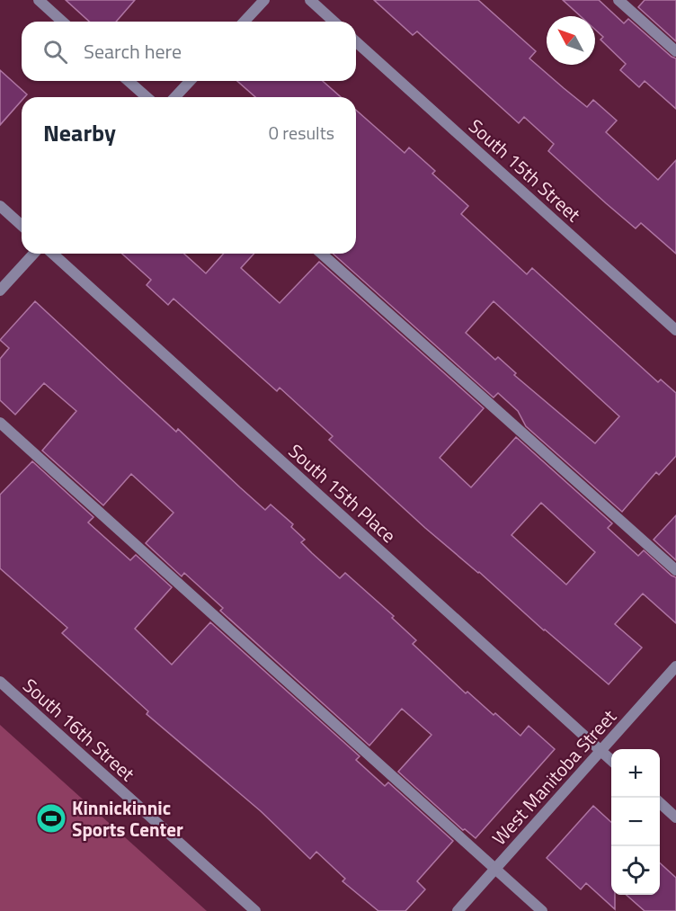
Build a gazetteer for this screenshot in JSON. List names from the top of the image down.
{
  "streets": {
    "street": [
      "South 15th Street",
      "South 15th Place",
      "South 16th Street",
      "West Manitoba Street"
    ]
  },
  "crossings": [
    ["South 15th Place", "West Manitoba Street"]
  ],
  "places": {
    "sports": ["Kinnickinnic Sports Center"]
  },
  "north": "top left",
  "page": {
    "search": "Search here",
    "heading": ["Nearby", "0 results"],
    "map_buttons": ["+", "−"]
  }
}
